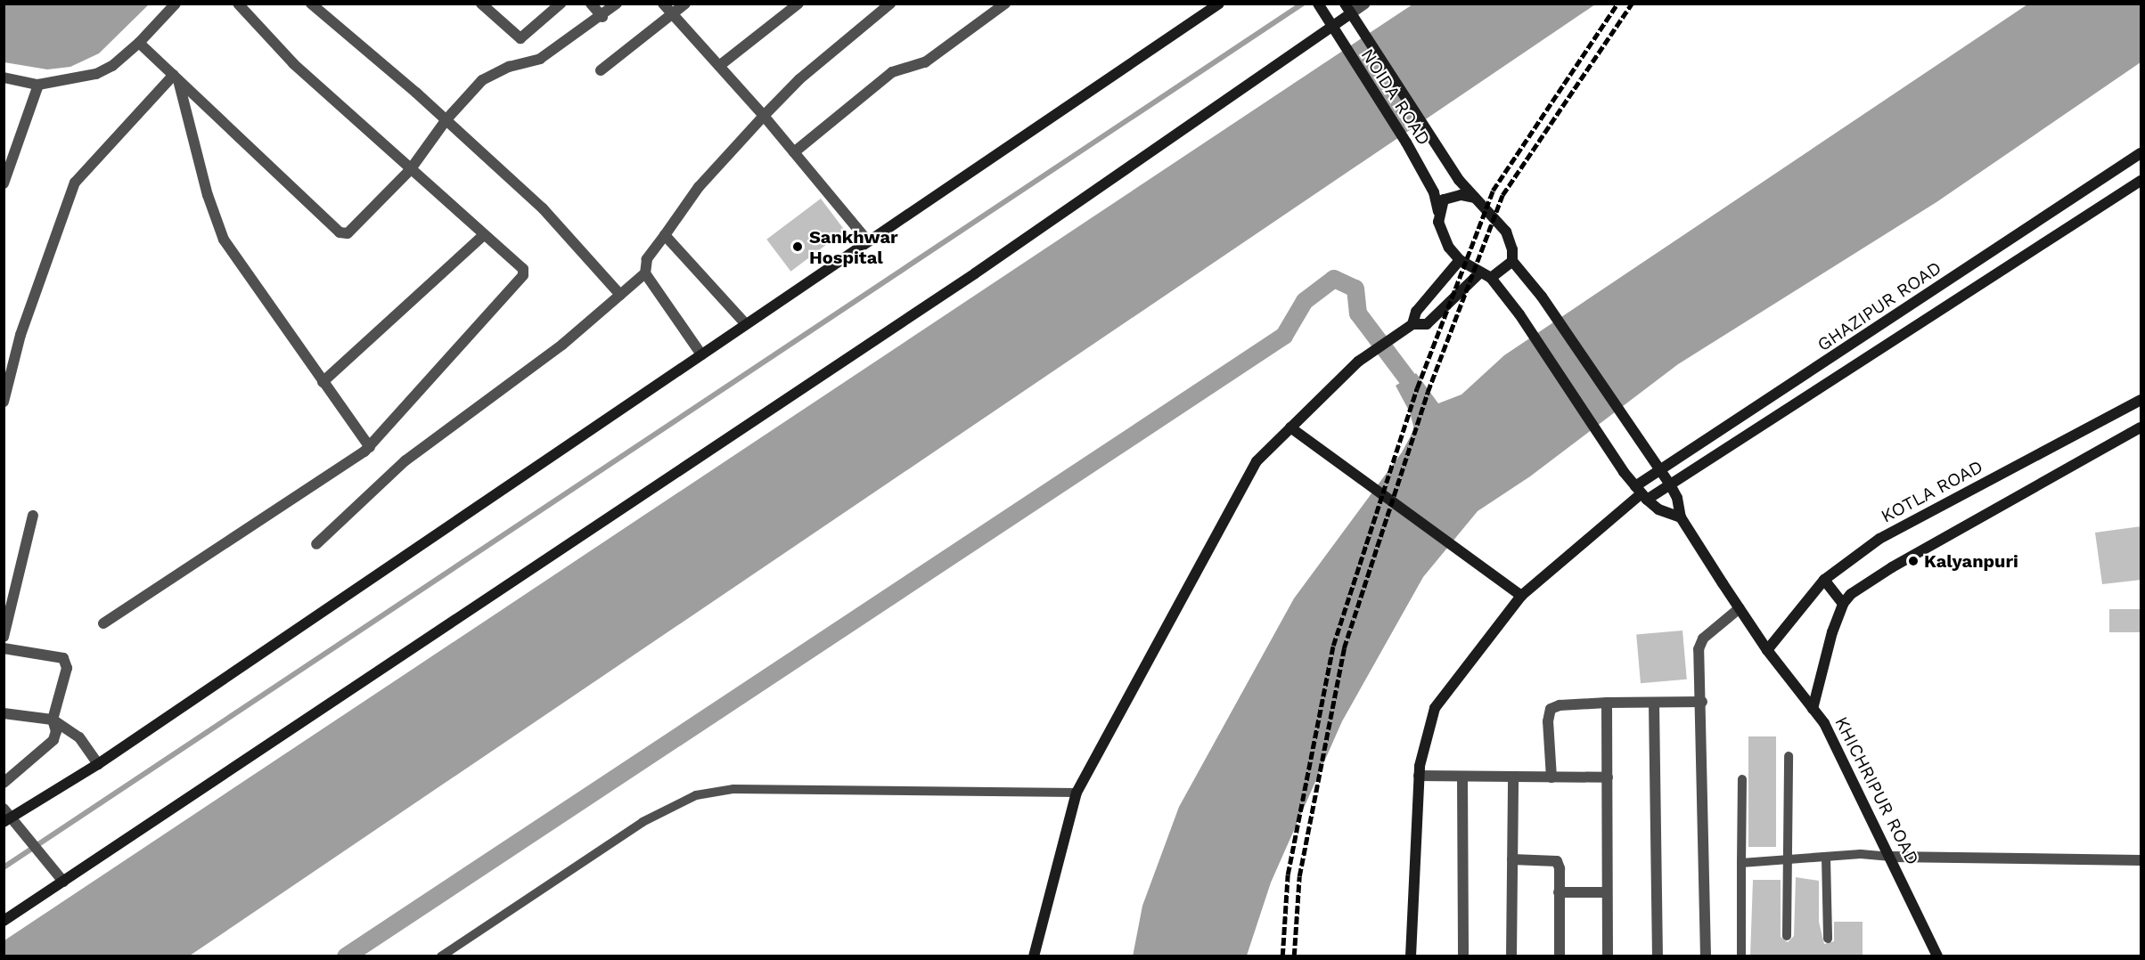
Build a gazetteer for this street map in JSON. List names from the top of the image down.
{
  "streets": {
    "street": [
      "NOIDA ROAD",
      "GHAZIPUR ROAD",
      "KOTLA ROAD",
      "KHICHRIPUR ROAD"
    ]
  },
  "crossings": [
    ["NOIDA ROAD", "KHICHRIPUR ROAD"],
    ["GHAZIPUR ROAD", "KHICHRIPUR ROAD"],
    ["KOTLA ROAD", "KHICHRIPUR ROAD"]
  ],
  "places": ["Sankhwar Hospital", "Kalyanpuri"]
}
